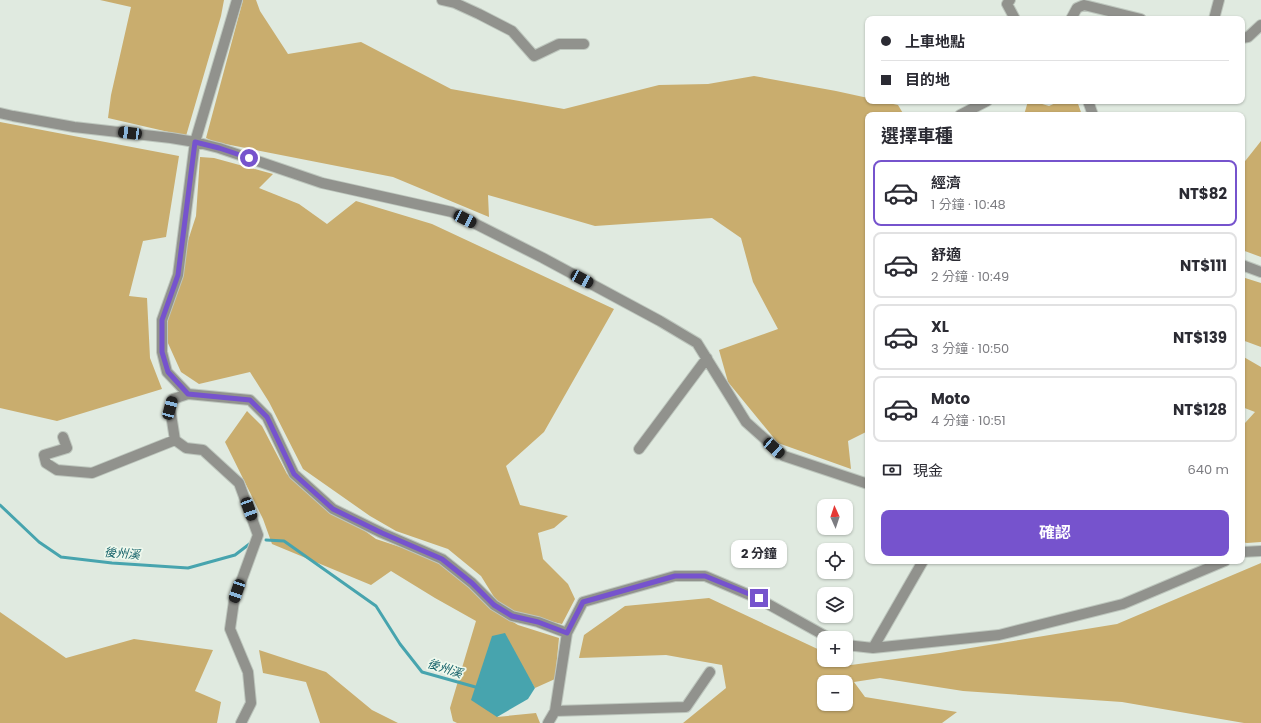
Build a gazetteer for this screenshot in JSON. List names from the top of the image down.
{
  "water": ["後州溪"],
  "north": "top",
  "page": {
    "banner": ["上車地點", "目的地"],
    "heading": "選擇車種",
    "list": [
      {
        "name": "經濟",
        "note": "1 分鐘 · 10:48",
        "value": "NT$82"
      },
      {
        "name": "舒適",
        "note": "2 分鐘 · 10:49",
        "value": "NT$111"
      },
      {
        "name": "XL",
        "note": "3 分鐘 · 10:50",
        "value": "NT$139"
      },
      {
        "name": "Moto",
        "note": "4 分鐘 · 10:51",
        "value": "NT$128"
      }
    ],
    "pay": ["現金", "640 m"],
    "map_buttons": ["+", "−"],
    "buttons": "確認",
    "bubble": "2 分鐘"
  }
}
